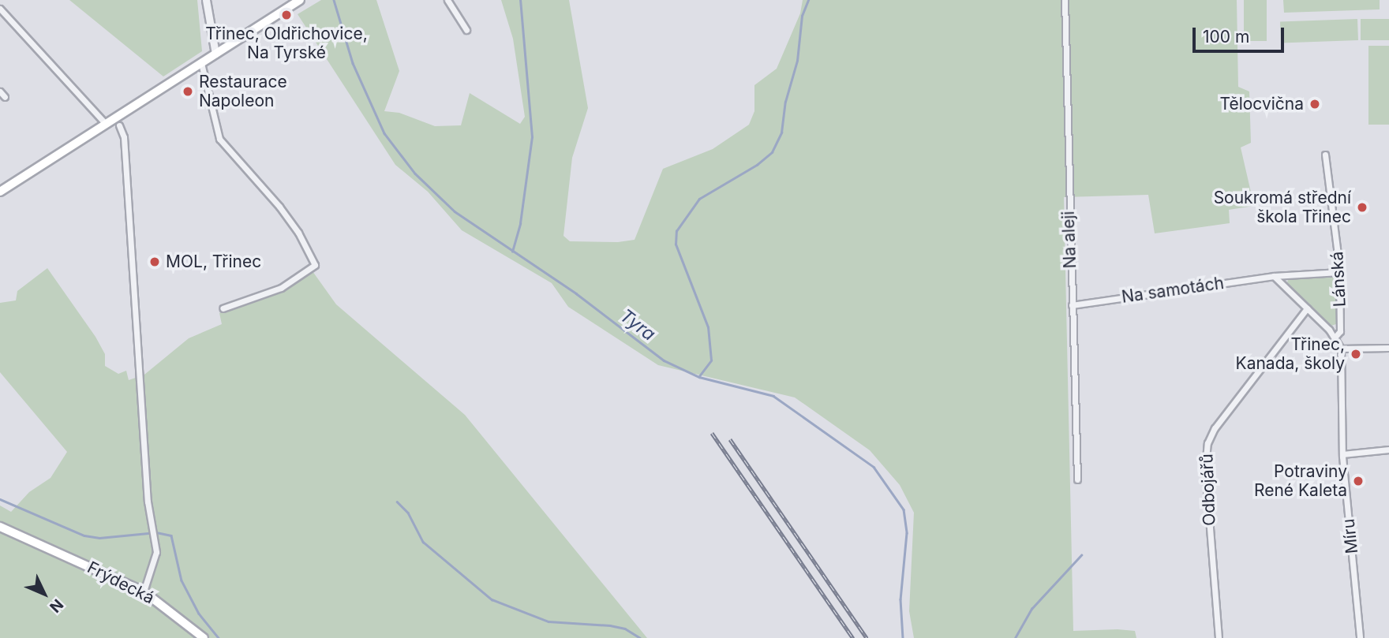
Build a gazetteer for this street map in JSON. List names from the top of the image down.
{
  "streets": {
    "main road": ["Frýdecká"],
    "street": [
      "Na aleji",
      "Lánská",
      "Na samotách",
      "Odbojářů",
      "Míru"
    ]
  },
  "crossings": [
    ["Na aleji", "Na samotách"],
    ["Lánská", "Na samotách"],
    ["Lánská", "Míru"]
  ],
  "water": ["Tyra"],
  "places": [
    "Třinec, Oldřichovice, Na Tyrské",
    "Restaurace Napoleon",
    "Tělocvična",
    "Soukromá střední škola Třinec",
    "MOL, Třinec",
    "Třinec, Kanada, školy",
    "Potraviny René Kaleta"
  ],
  "scale_bar": "100 m",
  "north": "bottom right"
}
